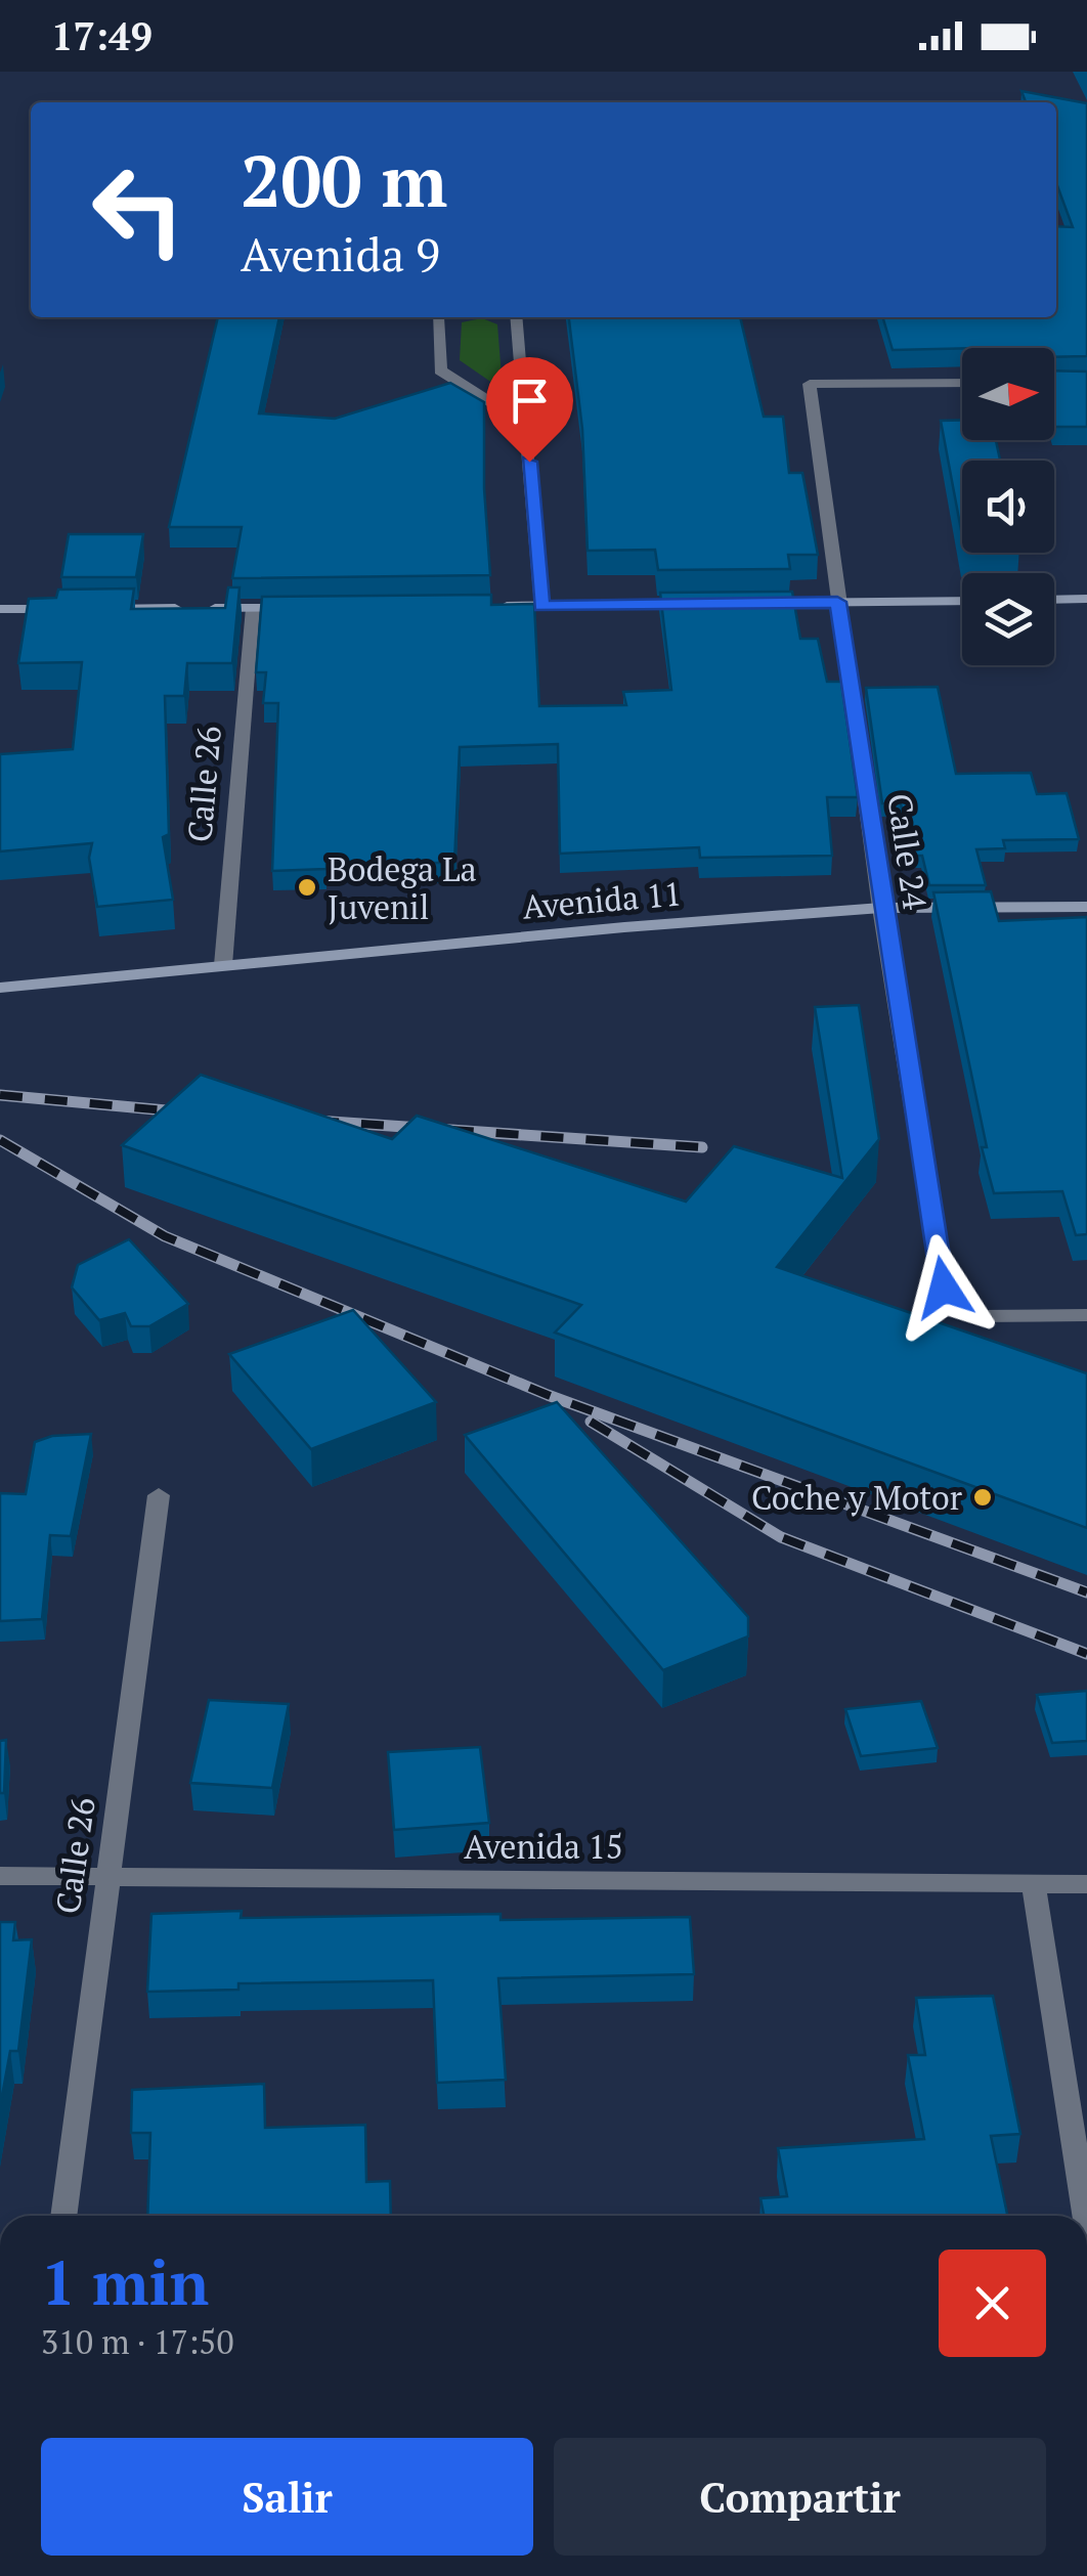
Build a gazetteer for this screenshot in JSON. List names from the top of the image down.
{
  "streets": {
    "main road": ["Avenida 11"],
    "street": ["Calle 26", "Calle 24", "Avenida 15"]
  },
  "crossings": [
    ["Calle 26", "Avenida 11"],
    ["Calle 26", "Avenida 15"],
    ["Calle 24", "Avenida 11"]
  ],
  "places": ["Bodega La Juvenil", "Coche y Motor"],
  "north": "right",
  "page": {
    "status": "17:49",
    "turn": ["200 m", "Avenida 9"],
    "heading": ["1 min", "310 m · 17:50"],
    "buttons": ["Salir", "Compartir"]
  }
}
